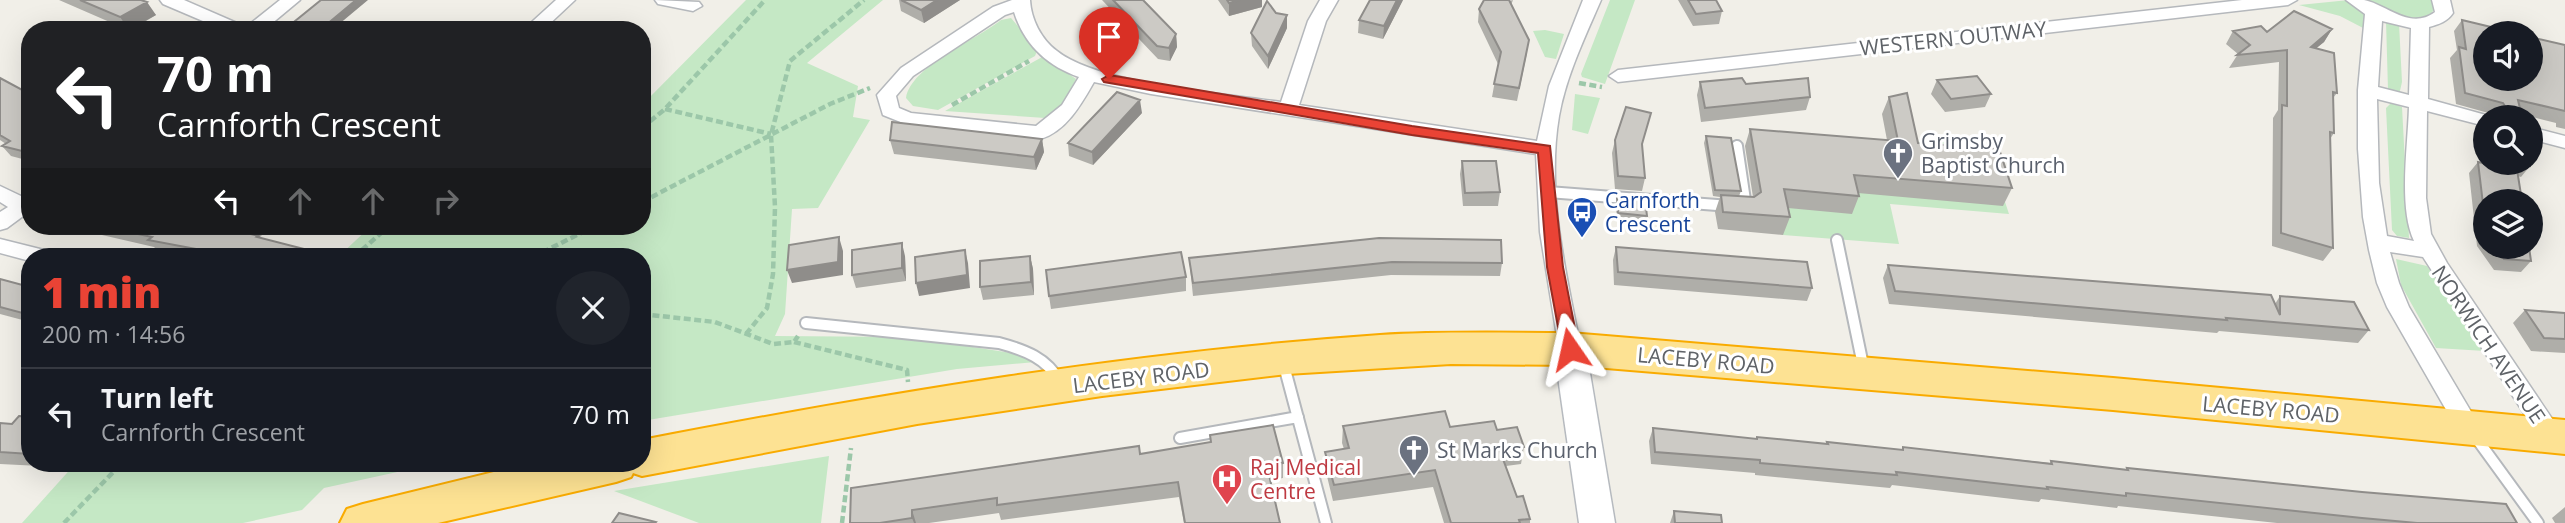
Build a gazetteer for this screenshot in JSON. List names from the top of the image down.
{
  "streets": {
    "highway": ["LACEBY ROAD"],
    "street": ["WESTERN OUTWAY", "NORWICH AVENUE"]
  },
  "crossings": [
    ["NORWICH AVENUE", "LACEBY ROAD"]
  ],
  "places": {
    "church": ["Grimsby Baptist Church", "St Marks Church"],
    "bus stop": ["Carnforth Crescent"],
    "hospital": ["Raj Medical Centre"]
  },
  "page": {
    "turn": ["70 m", "Carnforth Crescent"],
    "heading": ["1 min", "200 m · 14:56"],
    "list": [
      {
        "name": "Turn left",
        "note": "Carnforth Crescent",
        "value": "70 m"
      }
    ]
  }
}
